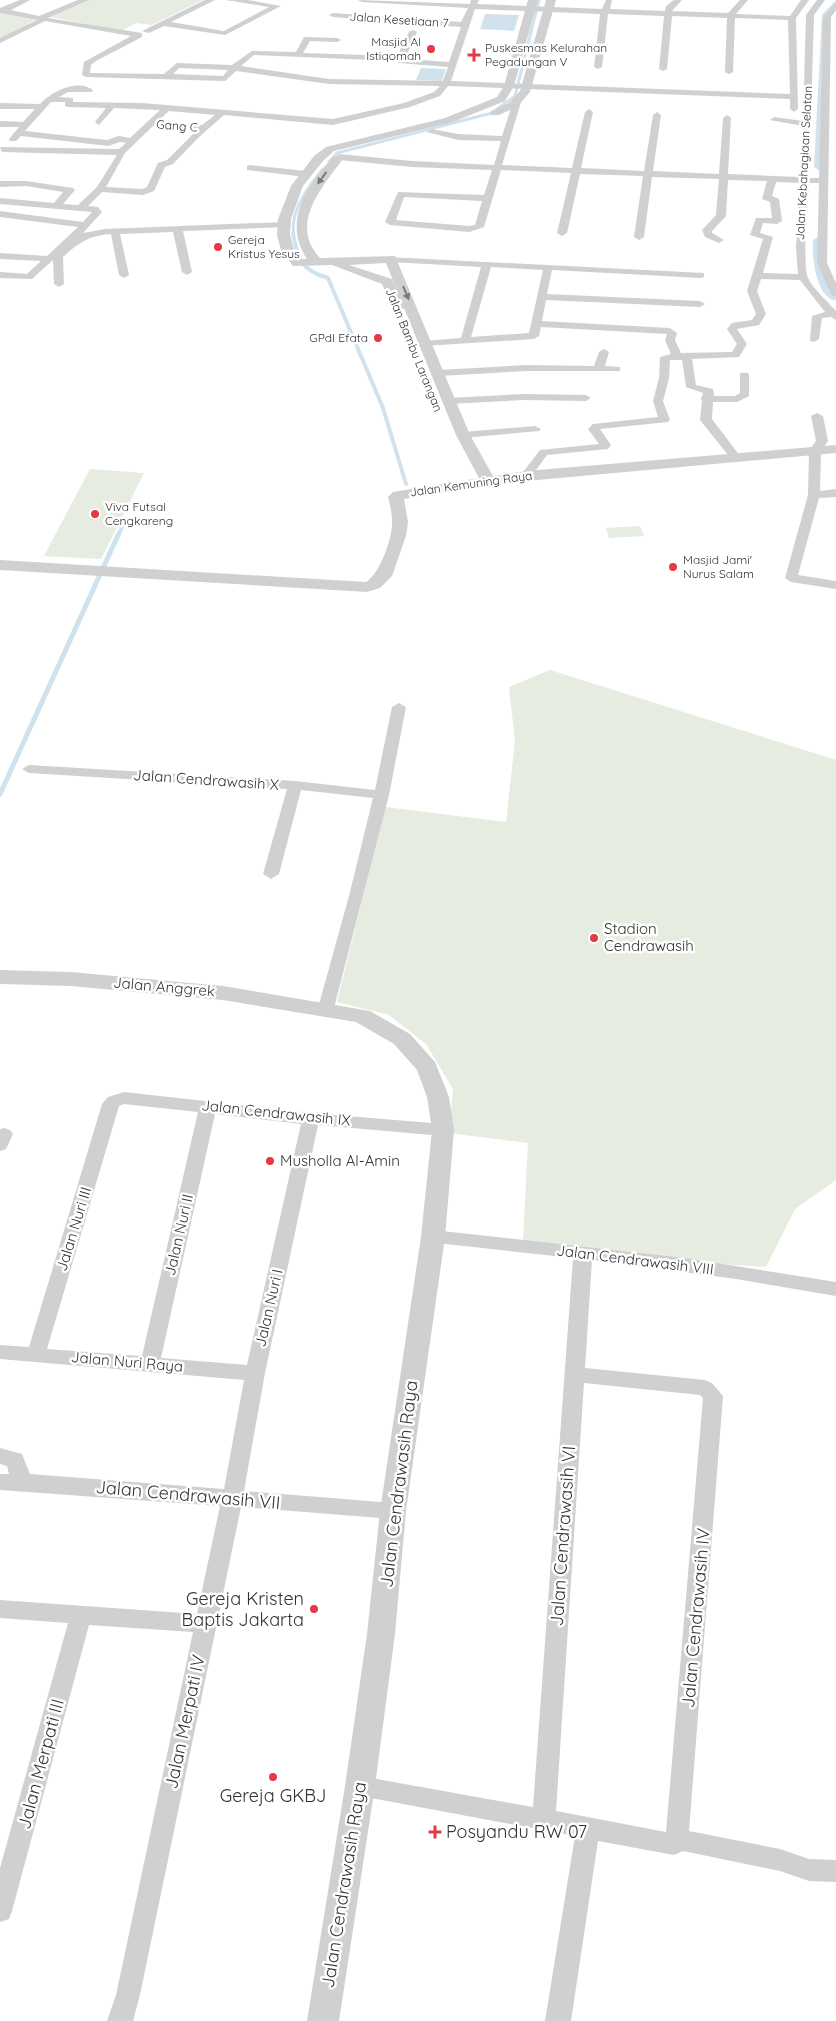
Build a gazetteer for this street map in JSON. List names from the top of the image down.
{
  "streets": {
    "street": [
      "Jalan Kesetiaan 7",
      "Gang C",
      "Jalan Kebahagiaan Selatan",
      "Jalan Bambu Larangan",
      "Jalan Kemuning Raya",
      "Jalan Cendrawasih X",
      "Jalan Anggrek",
      "Jalan Cendrawasih IX",
      "Jalan Nuri III",
      "Jalan Nuri II",
      "Jalan Cendrawasih VIII",
      "Jalan Nuri I",
      "Jalan Nuri Raya",
      "Jalan Cendrawasih Raya",
      "Jalan Cendrawasih VII",
      "Jalan Cendrawasih VI",
      "Jalan Cendrawasih IV",
      "Jalan Merpati IV",
      "Jalan Merpati III"
    ]
  },
  "crossings": [
    ["Jalan Bambu Larangan", "Jalan Kemuning Raya"],
    ["Jalan Anggrek", "Jalan Cendrawasih Raya"],
    ["Jalan Cendrawasih IX", "Jalan Nuri III"],
    ["Jalan Cendrawasih IX", "Jalan Nuri II"],
    ["Jalan Cendrawasih IX", "Jalan Nuri I"],
    ["Jalan Cendrawasih IX", "Jalan Cendrawasih Raya"],
    ["Jalan Nuri III", "Jalan Nuri Raya"],
    ["Jalan Nuri II", "Jalan Nuri Raya"],
    ["Jalan Cendrawasih VIII", "Jalan Cendrawasih Raya"],
    ["Jalan Cendrawasih VIII", "Jalan Cendrawasih VI"],
    ["Jalan Nuri I", "Jalan Nuri Raya"],
    ["Jalan Nuri I", "Jalan Cendrawasih VII"],
    ["Jalan Nuri I", "Jalan Merpati IV"],
    ["Jalan Cendrawasih Raya", "Jalan Cendrawasih VII"],
    ["Jalan Cendrawasih VII", "Jalan Merpati IV"],
    ["Jalan Cendrawasih VI", "Jalan Cendrawasih IV"]
  ],
  "places": {
    "other": [
      "Masjid Al Istiqomah",
      "Gereja Kristus Yesus",
      "GPdI Efata",
      "Viva Futsal Cengkareng",
      "Masjid Jami' Nurus Salam",
      "Stadion Cendrawasih",
      "Musholla Al-Amin",
      "Gereja Kristen Baptis Jakarta",
      "Gereja GKBJ"
    ],
    "health": ["Puskesmas Kelurahan Pegadungan V", "Posyandu RW 07"]
  }
}
